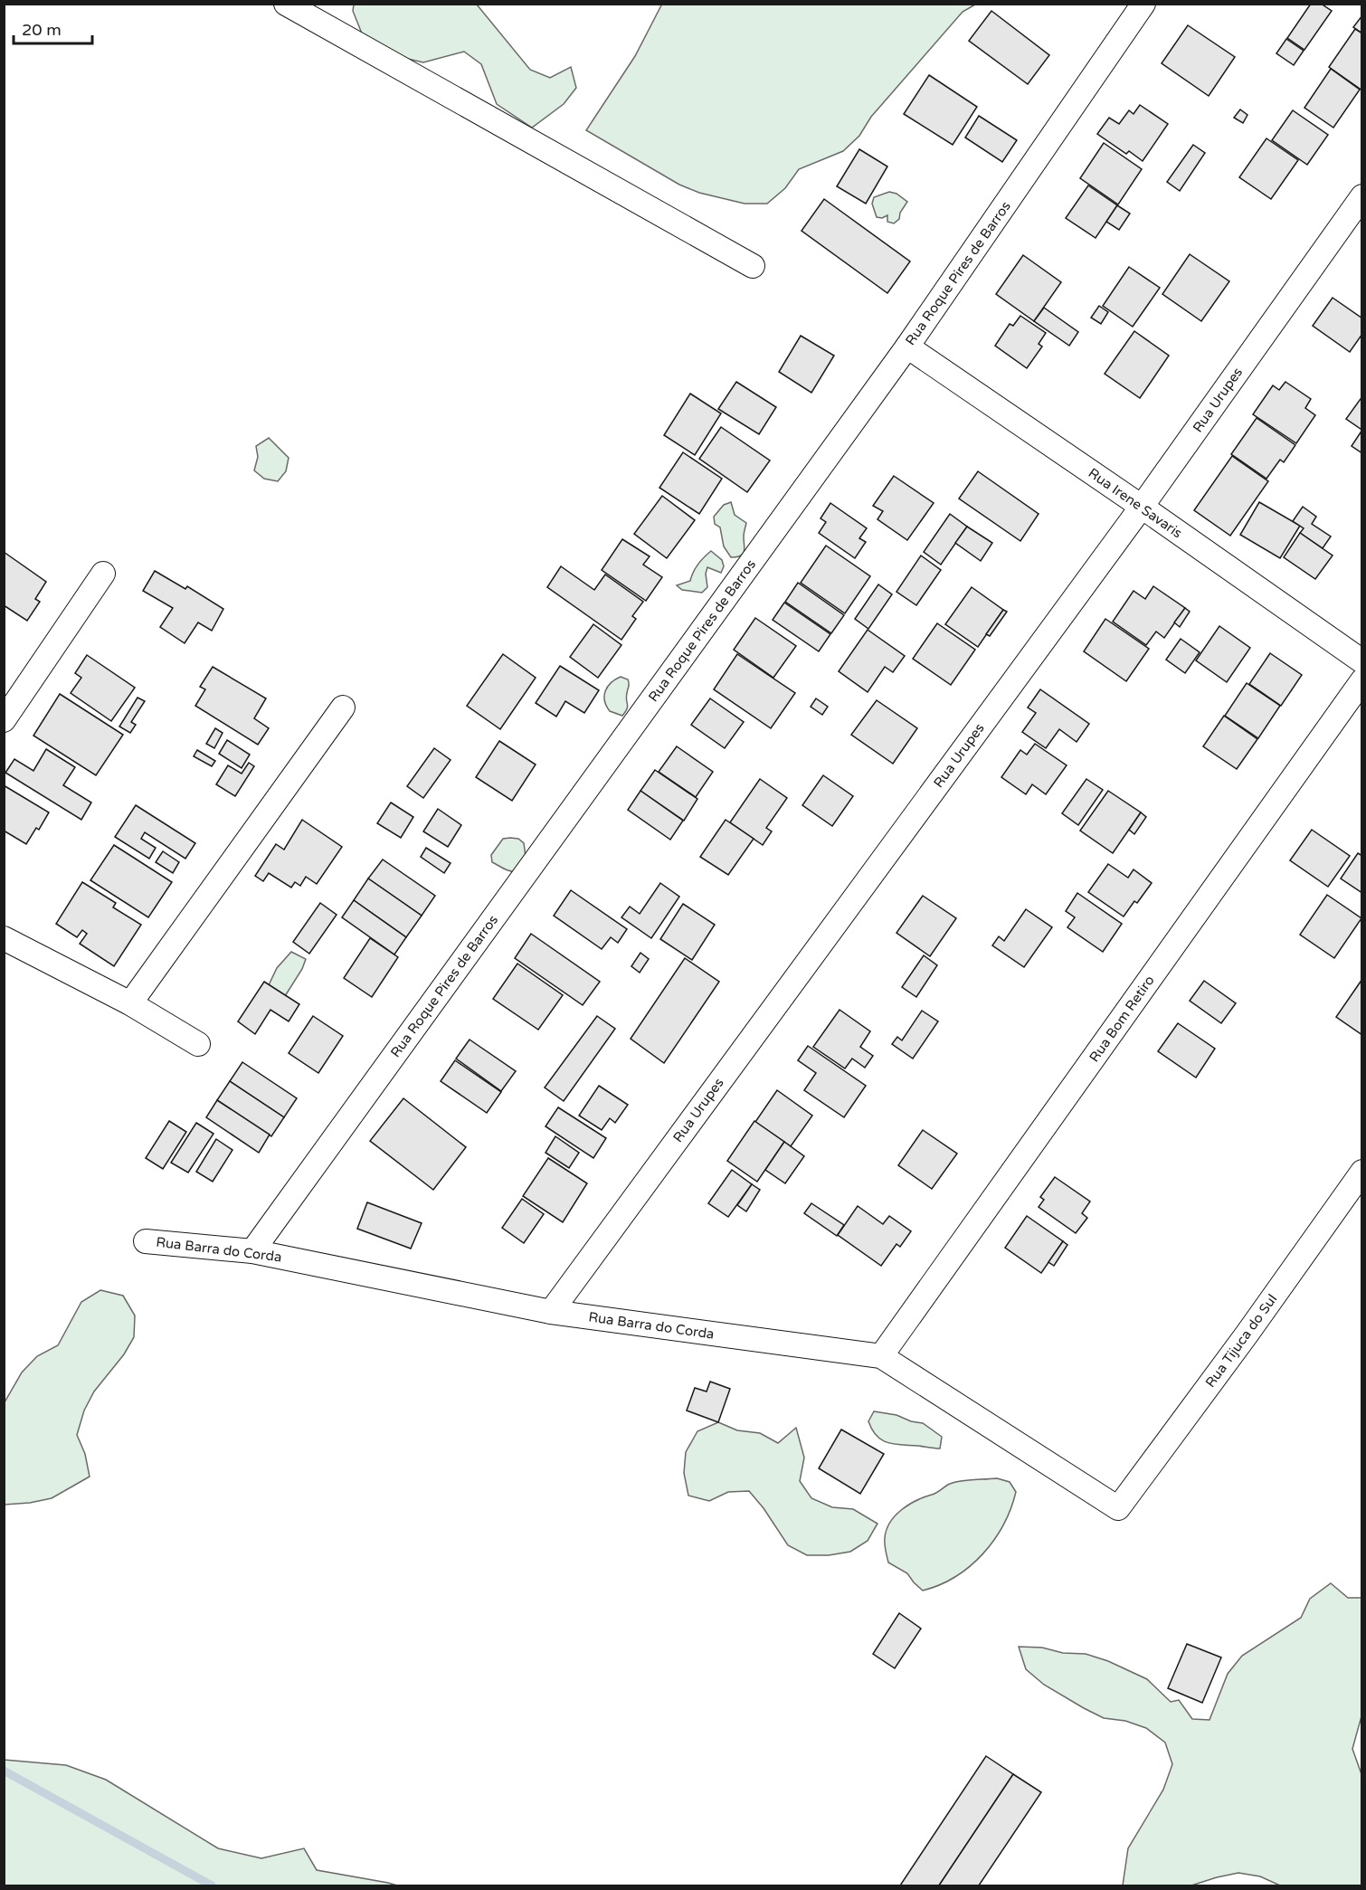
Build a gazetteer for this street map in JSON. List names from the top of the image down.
{
  "streets": {
    "street": [
      "Rua Roque Pires de Barros",
      "Rua Urupes",
      "Rua Irene Savaris",
      "Rua Bom Retiro",
      "Rua Barra do Corda",
      "Rua Tijuca do Sul"
    ]
  },
  "crossings": [
    ["Rua Roque Pires de Barros", "Rua Irene Savaris"],
    ["Rua Roque Pires de Barros", "Rua Barra do Corda"],
    ["Rua Urupes", "Rua Irene Savaris"],
    ["Rua Urupes", "Rua Barra do Corda"],
    ["Rua Bom Retiro", "Rua Barra do Corda"],
    ["Rua Barra do Corda", "Rua Tijuca do Sul"]
  ],
  "scale_bar": "20 m"
}
